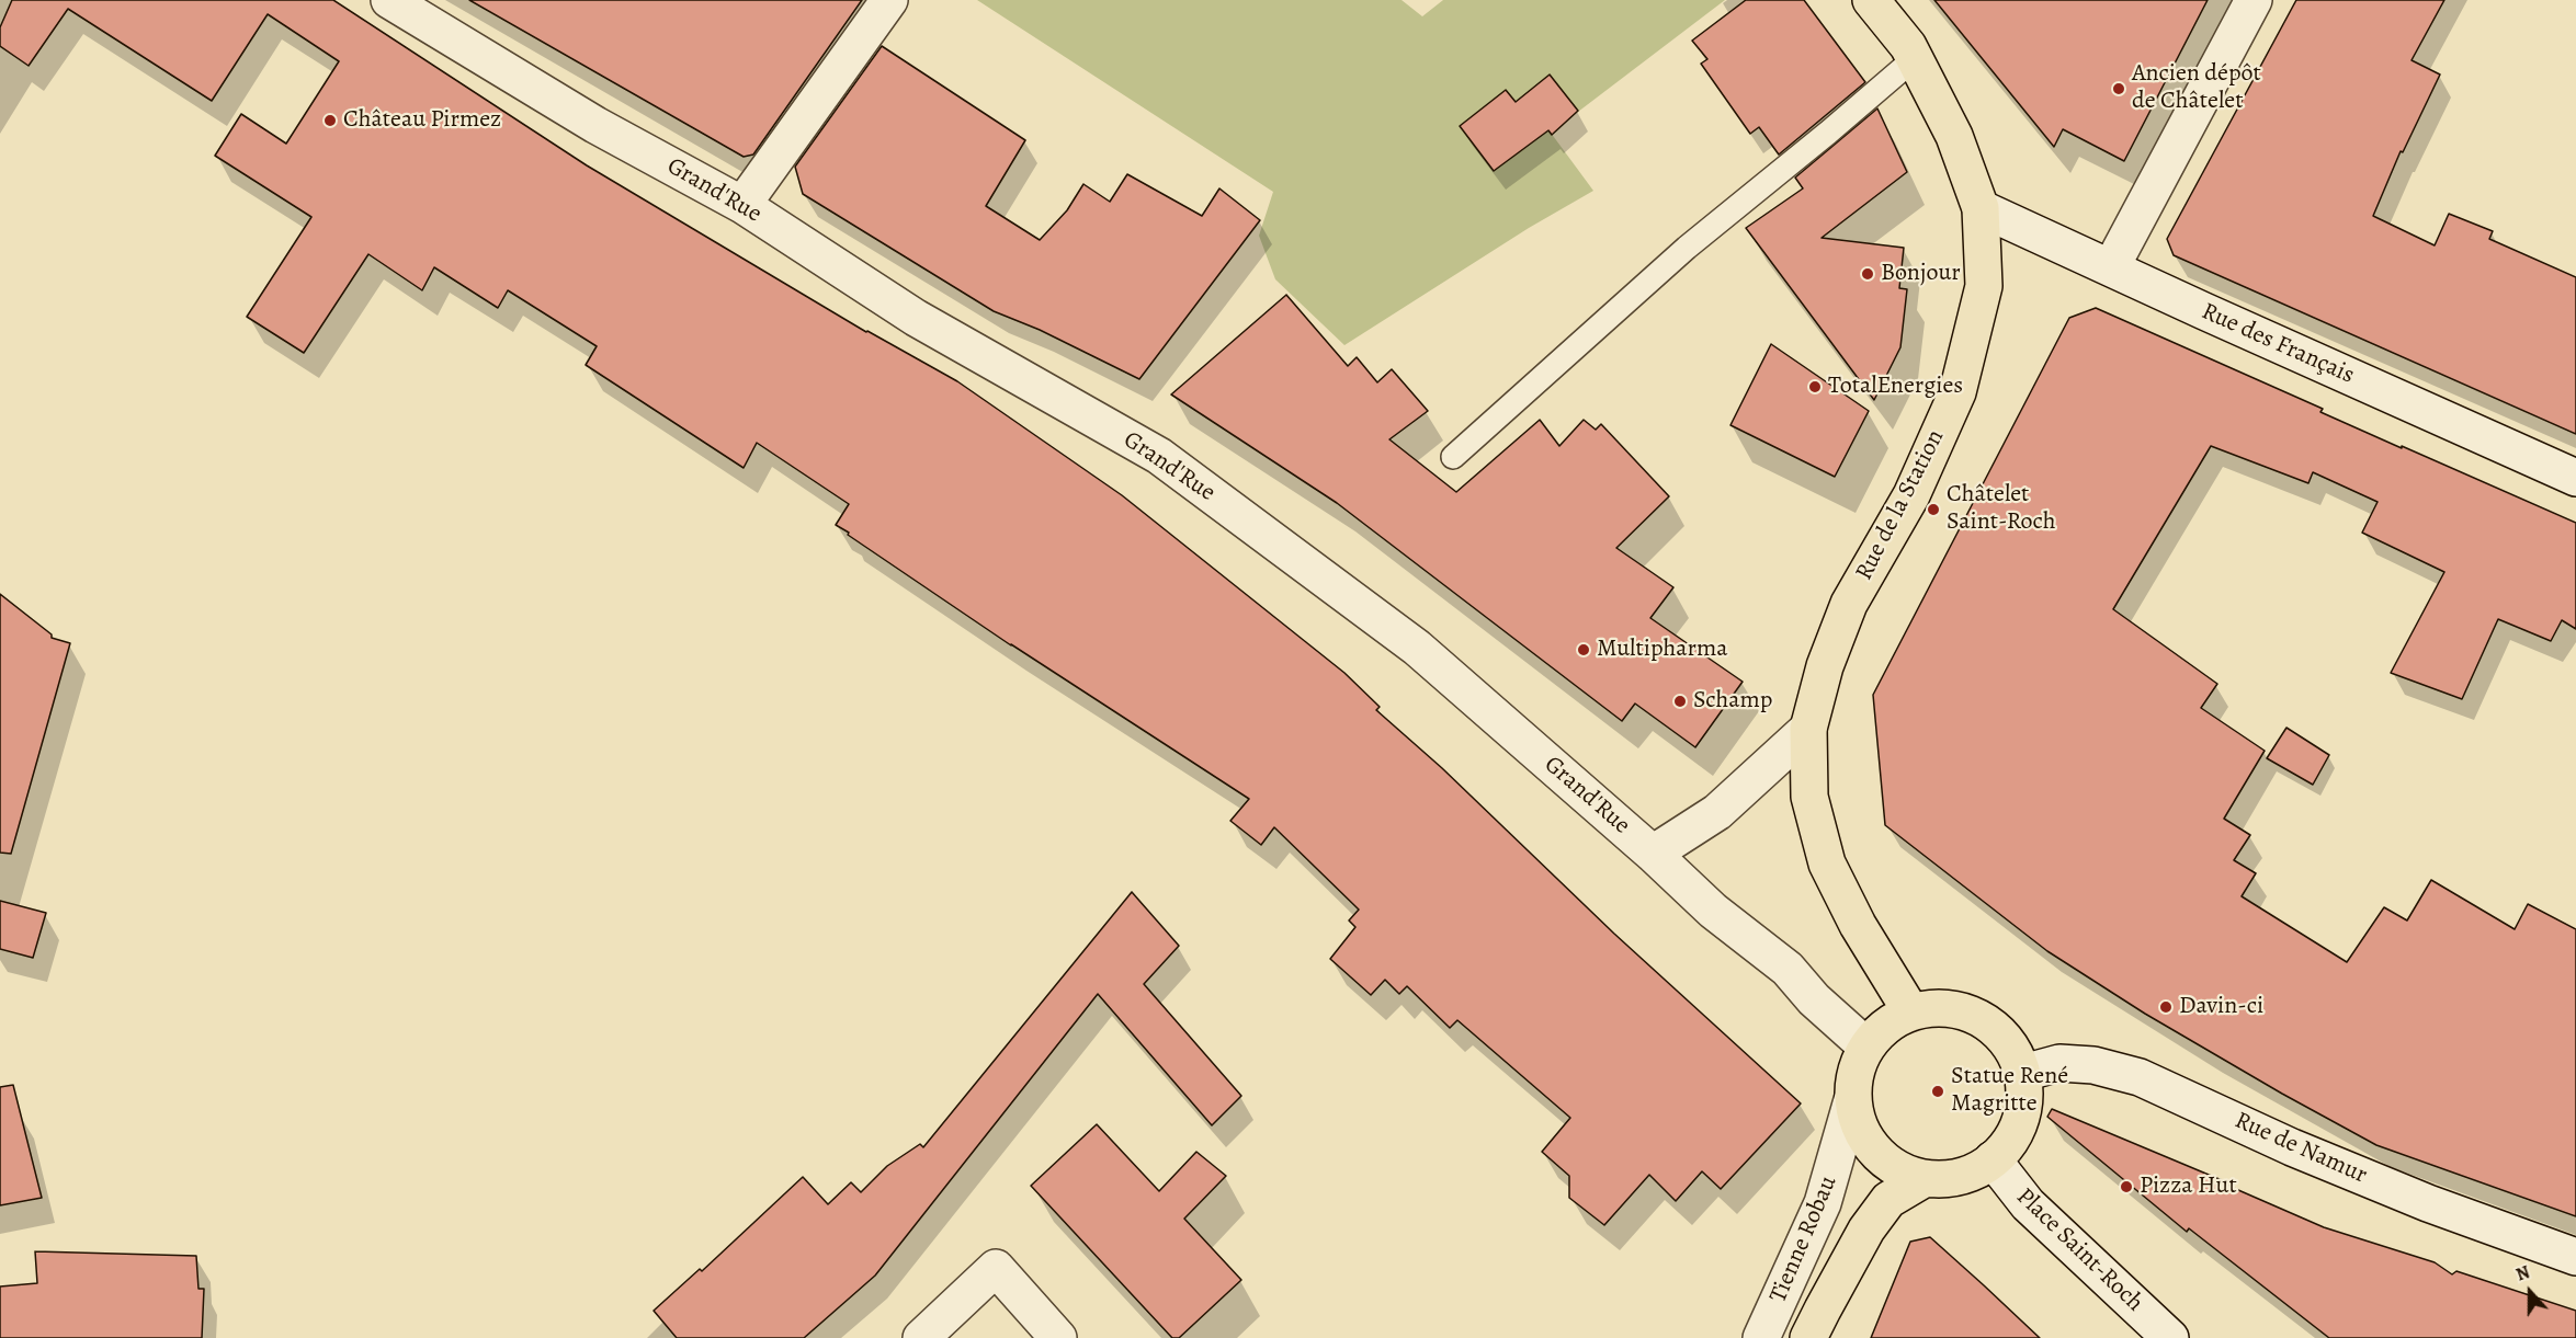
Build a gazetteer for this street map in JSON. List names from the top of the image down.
{
  "streets": {
    "main road": ["Rue de la Station", "Tienne Robau"],
    "street": [
      "Grand'Rue",
      "Rue des Français",
      "Rue de Namur",
      "Place Saint-Roch"
    ]
  },
  "crossings": [
    ["Grand'Rue", "Rue de la Station"],
    ["Grand'Rue", "Rue de Namur"],
    ["Grand'Rue", "Tienne Robau"],
    ["Grand'Rue", "Place Saint-Roch"],
    ["Rue des Français", "Rue de la Station"],
    ["Rue de la Station", "Rue de Namur"],
    ["Rue de la Station", "Tienne Robau"],
    ["Rue de la Station", "Place Saint-Roch"],
    ["Rue de Namur", "Tienne Robau"],
    ["Rue de Namur", "Place Saint-Roch"],
    ["Tienne Robau", "Place Saint-Roch"]
  ],
  "places": [
    "Ancien dépôt de Châtelet",
    "Château Pirmez",
    "Bonjour",
    "TotalEnergies",
    "Châtelet Saint-Roch",
    "Multipharma",
    "Schamp",
    "Davin-ci",
    "Statue René Magritte",
    "Pizza Hut"
  ],
  "north": "top"
}
